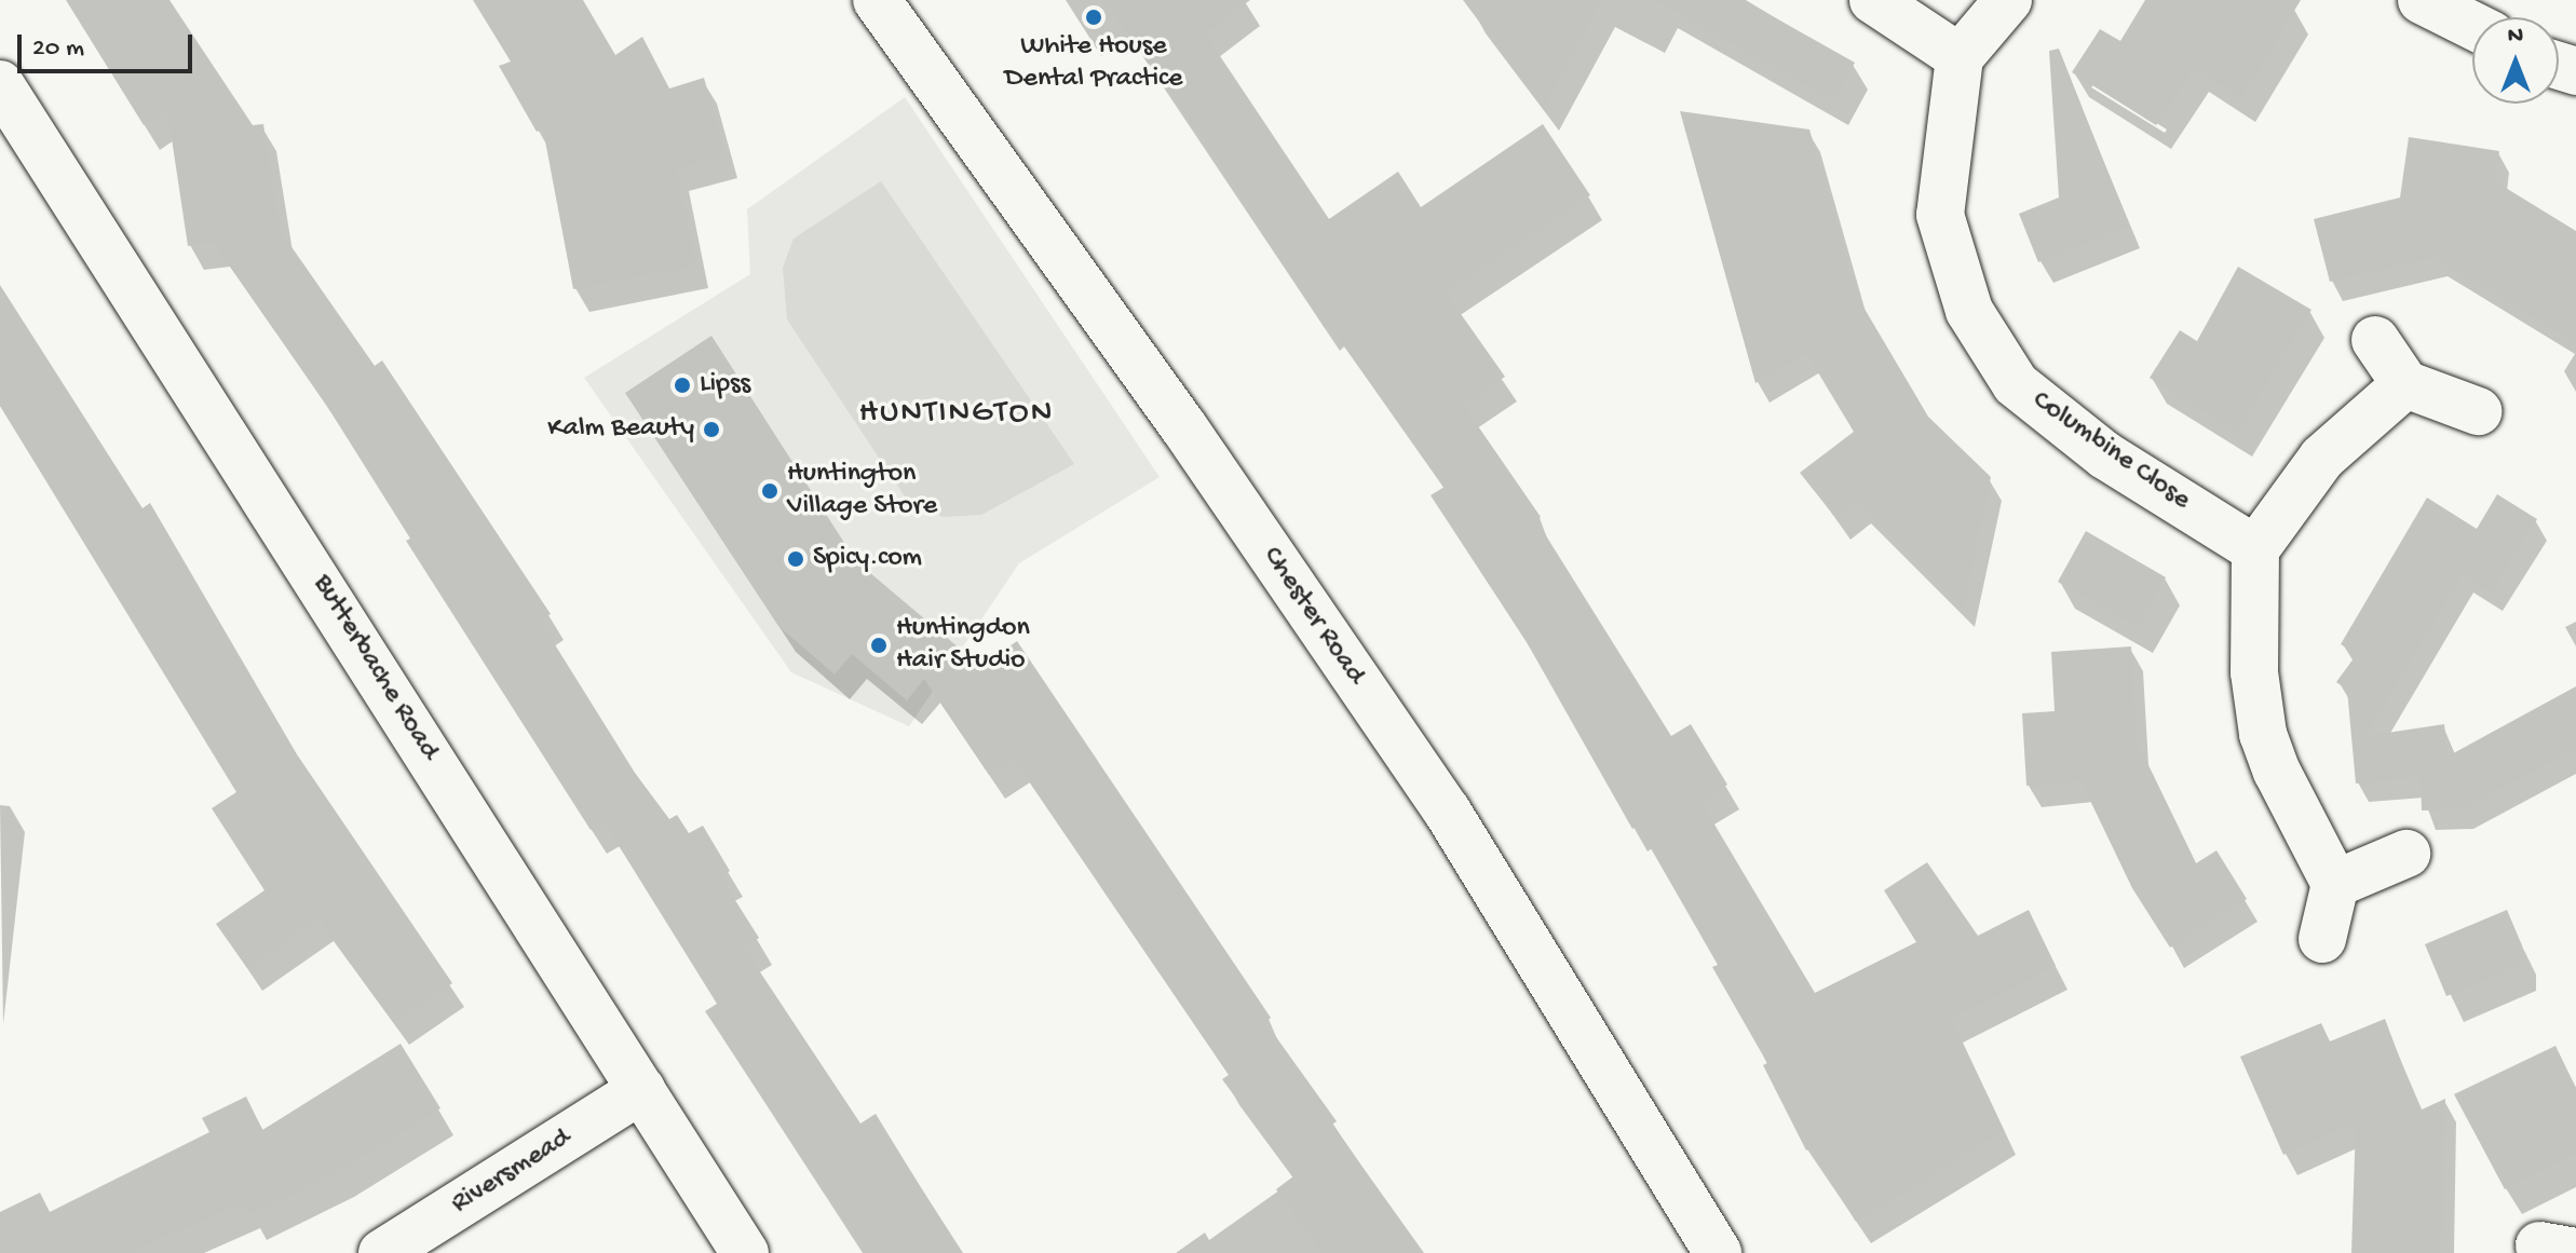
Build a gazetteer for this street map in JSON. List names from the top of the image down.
{
  "streets": {
    "street": [
      "Columbine Close",
      "Chester Road",
      "Butterbache Road",
      "Riversmead"
    ]
  },
  "crossings": [
    ["Butterbache Road", "Riversmead"]
  ],
  "districts": ["HUNTINGTON"],
  "places": [
    "White House Dental Practice",
    "Lipss",
    "Kalm Beauty",
    "Huntington Village Store",
    "Spicy.com",
    "Huntingdon Hair Studio"
  ],
  "scale_bar": "20 m",
  "north": "top"
}
